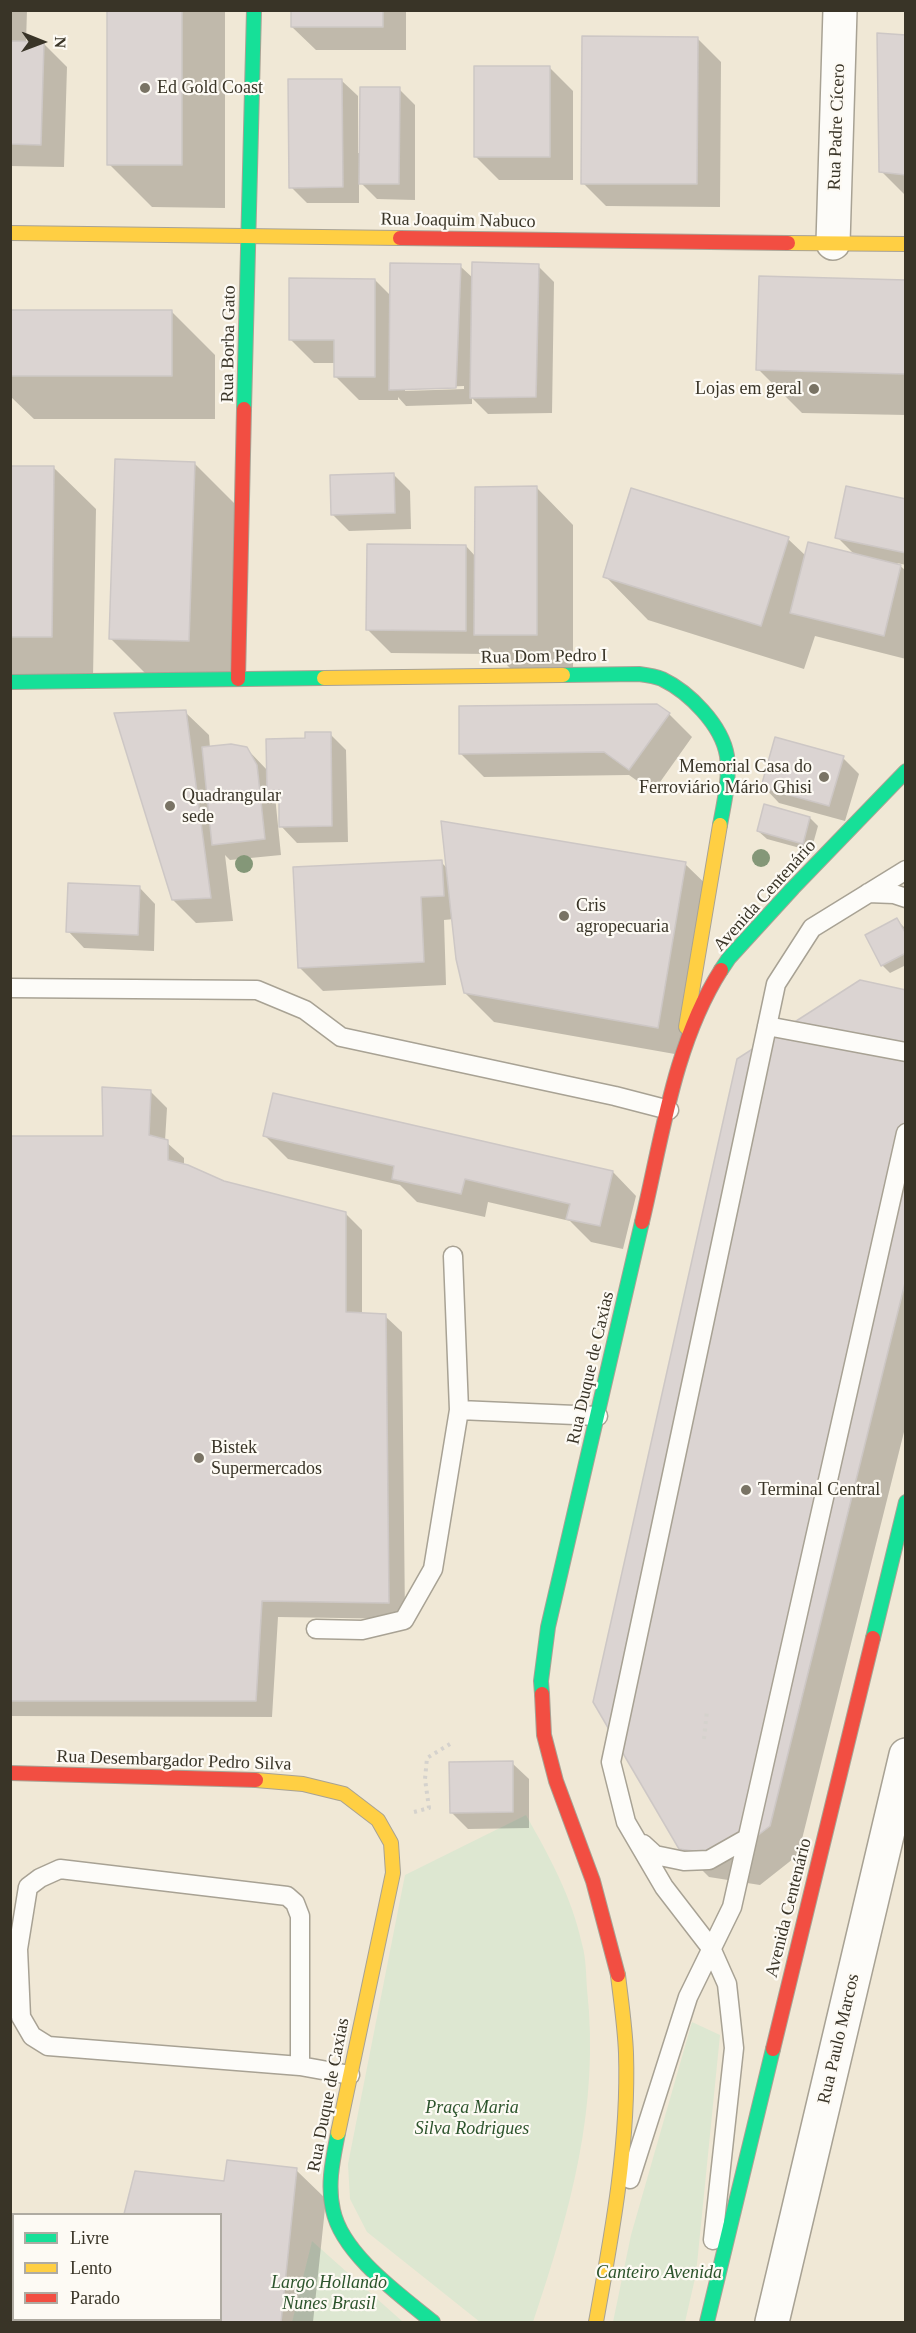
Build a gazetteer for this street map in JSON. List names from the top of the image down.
{
  "streets": {
    "main road": [
      "Rua Joaquim Nabuco",
      "Rua Borba Gato",
      "Rua Dom Pedro I",
      "Avenida Centenário",
      "Rua Duque de Caxias",
      "Rua Desembargador Pedro Silva"
    ],
    "street": ["Rua Padre Cícero", "Rua Paulo Marcos"]
  },
  "crossings": [
    ["Rua Padre Cícero", "Rua Joaquim Nabuco"],
    ["Rua Joaquim Nabuco", "Rua Borba Gato"],
    ["Rua Borba Gato", "Rua Dom Pedro I"],
    ["Rua Dom Pedro I", "Avenida Centenário"],
    ["Rua Dom Pedro I", "Rua Duque de Caxias"],
    ["Avenida Centenário", "Rua Duque de Caxias"],
    ["Rua Duque de Caxias", "Rua Desembargador Pedro Silva"]
  ],
  "parks": ["Praça Maria Silva Rodrigues", "Canteiro Avenida", "Largo Hollando Nunes Brasil"],
  "places": [
    "Ed Gold Coast",
    "Lojas em geral",
    "Memorial Casa do Ferroviário Mário Ghisi",
    "Quadrangular sede",
    "Cris agropecuaria",
    "Bistek Supermercados",
    "Terminal Central"
  ],
  "legend": ["Livre", "Lento", "Parado"],
  "north": "right"
}
